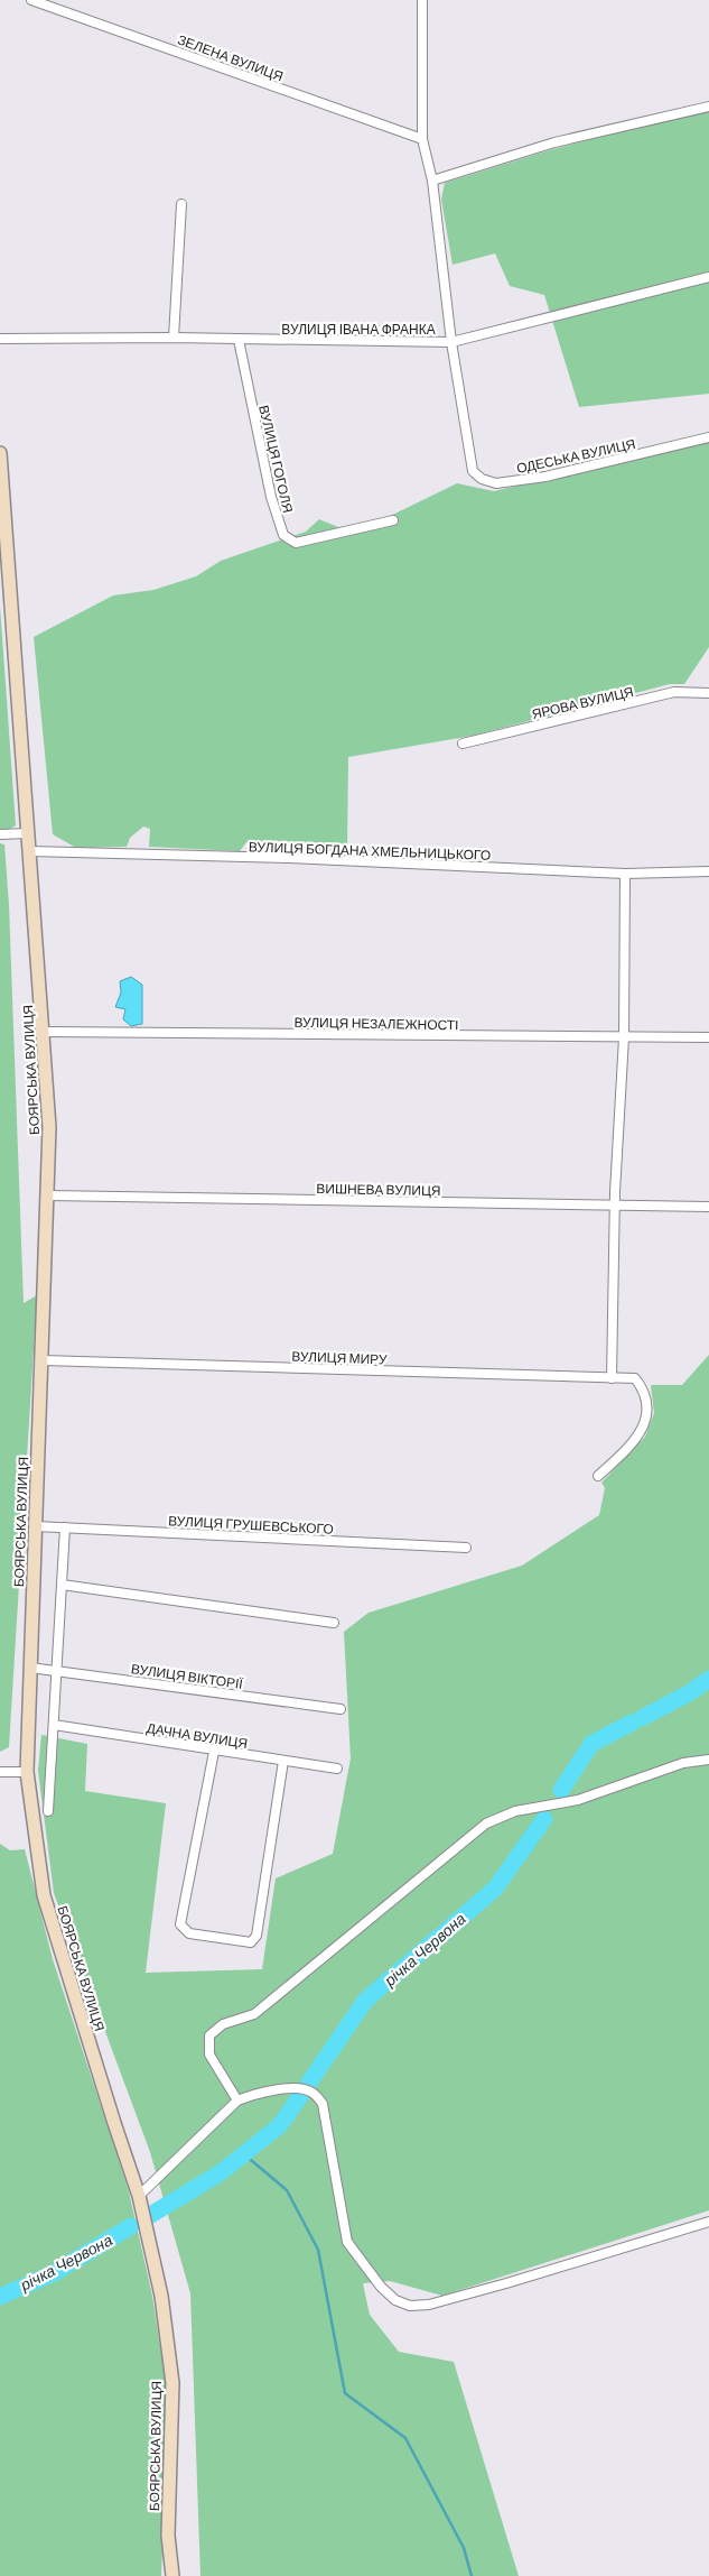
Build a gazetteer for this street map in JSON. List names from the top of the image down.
{
  "streets": {
    "street": [
      "ЗЕЛЕНА ВУЛИЦЯ",
      "ВУЛИЦЯ ІВАНА ФРАНКА",
      "ОДЕСЬКА ВУЛИЦЯ",
      "ВУЛИЦЯ ГОГОЛЯ",
      "ЯРОВА ВУЛИЦЯ",
      "ВУЛИЦЯ БОГДАНА ХМЕЛЬНИЦЬКОГО",
      "ВУЛИЦЯ НЕЗАЛЕЖНОСТІ",
      "БОЯРСЬКА ВУЛИЦЯ",
      "ВИШНЕВА ВУЛИЦЯ",
      "ВУЛИЦЯ МИРУ",
      "ВУЛИЦЯ ГРУШЕВСЬКОГО",
      "ВУЛИЦЯ ВІКТОРІЇ",
      "ДАЧНА ВУЛИЦЯ"
    ]
  },
  "crossings": [
    ["ВУЛИЦЯ ІВАНА ФРАНКА", "ОДЕСЬКА ВУЛИЦЯ"],
    ["ВУЛИЦЯ ІВАНА ФРАНКА", "ВУЛИЦЯ ГОГОЛЯ"],
    ["ВУЛИЦЯ БОГДАНА ХМЕЛЬНИЦЬКОГО", "БОЯРСЬКА ВУЛИЦЯ"],
    ["ВУЛИЦЯ НЕЗАЛЕЖНОСТІ", "БОЯРСЬКА ВУЛИЦЯ"],
    ["БОЯРСЬКА ВУЛИЦЯ", "ВИШНЕВА ВУЛИЦЯ"],
    ["БОЯРСЬКА ВУЛИЦЯ", "ВУЛИЦЯ МИРУ"],
    ["БОЯРСЬКА ВУЛИЦЯ", "ВУЛИЦЯ ГРУШЕВСЬКОГО"],
    ["БОЯРСЬКА ВУЛИЦЯ", "ВУЛИЦЯ ВІКТОРІЇ"]
  ],
  "water": ["річка Червона"]
}
